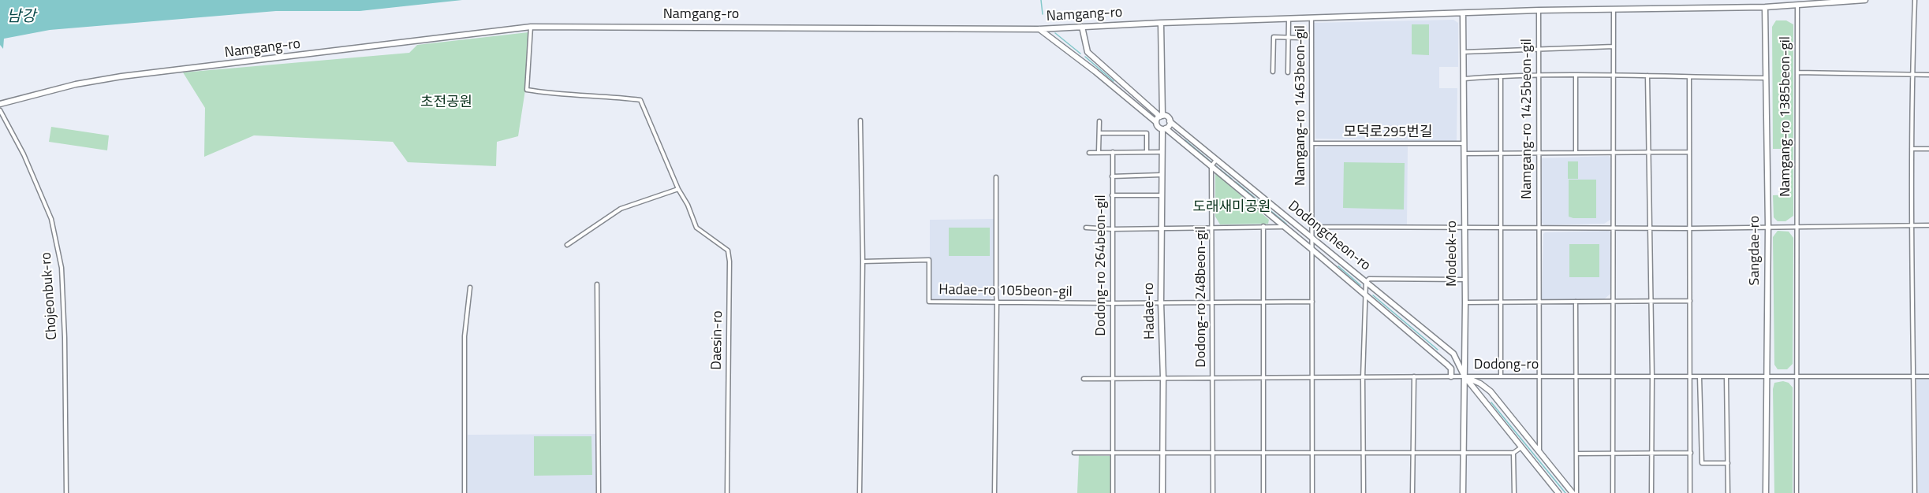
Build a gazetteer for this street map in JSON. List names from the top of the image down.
{
  "streets": {
    "street": [
      "Namgang-ro",
      "Namgang-ro 1463beon-gil",
      "Namgang-ro 1385beon-gil",
      "Namgang-ro 1425beon-gil",
      "모덕로295번길",
      "Dodongcheon-ro",
      "Sangdae-ro",
      "Modeok-ro",
      "Dodong-ro 264beon-gil",
      "Hadae-ro 105beon-gil",
      "Chojeonbuk-ro",
      "Dodong-ro 248beon-gil",
      "Hadae-ro",
      "Daesin-ro",
      "Dodong-ro"
    ]
  },
  "crossings": [
    ["Namgang-ro", "Namgang-ro 1463beon-gil"],
    ["Namgang-ro", "Namgang-ro 1385beon-gil"],
    ["Namgang-ro", "Namgang-ro 1425beon-gil"],
    ["Namgang-ro", "Sangdae-ro"],
    ["Namgang-ro", "Modeok-ro"],
    ["Namgang-ro 1463beon-gil", "모덕로295번길"],
    ["Namgang-ro 1463beon-gil", "Dodongcheon-ro"],
    ["Namgang-ro 1463beon-gil", "Hadae-ro 105beon-gil"],
    ["Namgang-ro 1463beon-gil", "Dodong-ro"],
    ["Namgang-ro 1385beon-gil", "Dodong-ro"],
    ["Namgang-ro 1425beon-gil", "Dodong-ro"],
    ["모덕로295번길", "Modeok-ro"],
    ["Dodongcheon-ro", "Modeok-ro"],
    ["Dodongcheon-ro", "Dodong-ro 248beon-gil"],
    ["Dodongcheon-ro", "Hadae-ro"],
    ["Dodongcheon-ro", "Dodong-ro"],
    ["Sangdae-ro", "Dodong-ro"],
    ["Modeok-ro", "Dodong-ro"],
    ["Dodong-ro 264beon-gil", "Hadae-ro 105beon-gil"],
    ["Dodong-ro 264beon-gil", "Dodong-ro"],
    ["Hadae-ro 105beon-gil", "Dodong-ro 248beon-gil"],
    ["Hadae-ro 105beon-gil", "Hadae-ro"],
    ["Dodong-ro 248beon-gil", "Dodong-ro"],
    ["Hadae-ro", "Dodong-ro"]
  ],
  "water": ["남강"],
  "parks": ["초전공원", "도래새미공원"]
}
